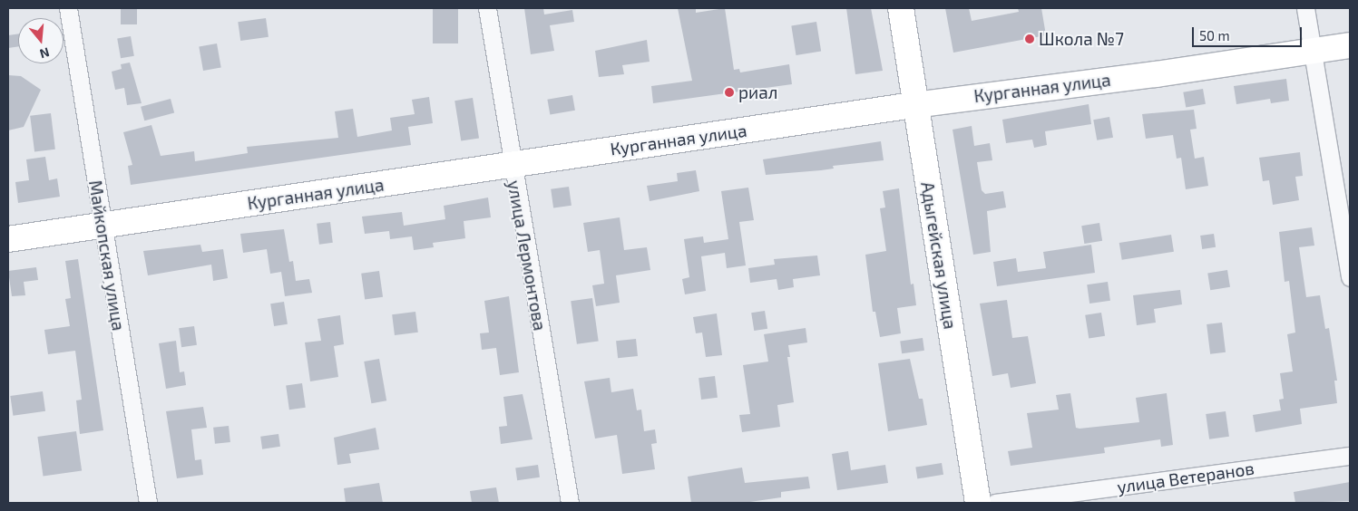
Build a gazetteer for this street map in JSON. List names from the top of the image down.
{
  "streets": {
    "street": [
      "Курганная улица",
      "Майкопская улица",
      "улица Лермонтова",
      "Адыгейская улица",
      "улица Ветеранов"
    ]
  },
  "crossings": [
    ["Курганная улица", "Майкопская улица"],
    ["Курганная улица", "улица Лермонтова"],
    ["Курганная улица", "Адыгейская улица"]
  ],
  "places": ["Школа №7", "риал"],
  "scale_bar": "50 m",
  "north": "bottom"
}
